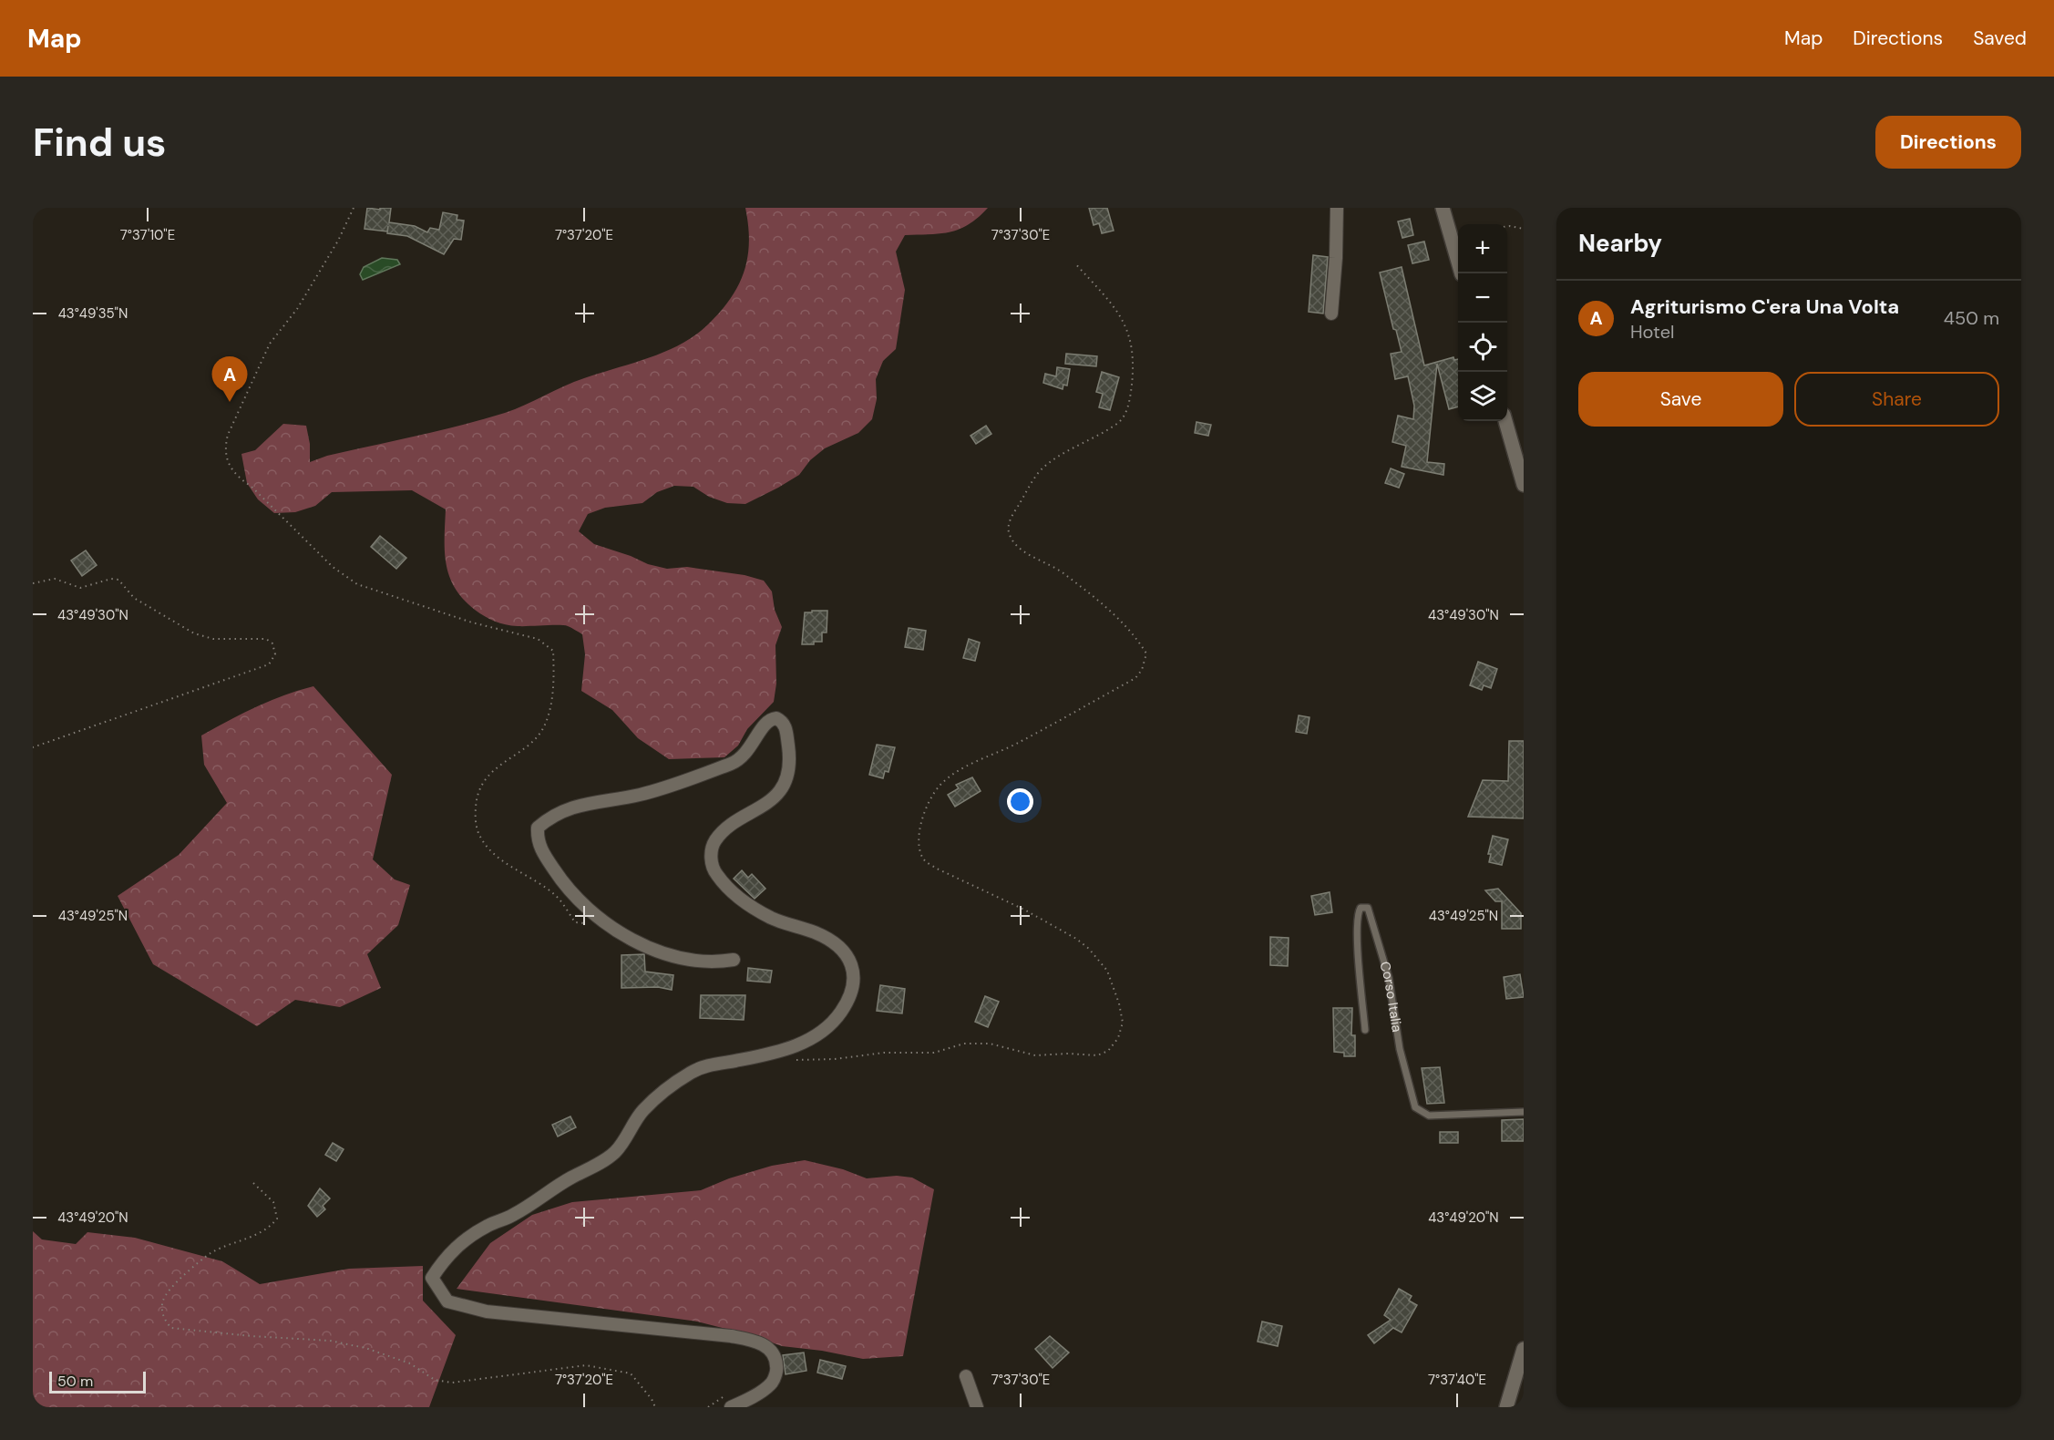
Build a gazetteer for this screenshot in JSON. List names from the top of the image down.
{
  "streets": {
    "lane": ["Corso Italia"]
  },
  "scale_bar": "50 m",
  "page": {
    "header": "Map",
    "nav": ["Map", "Directions", "Saved"],
    "buttons": [
      "Directions",
      ["Save", "Share"]
    ],
    "title": "Find us",
    "heading": "Nearby",
    "map_buttons": ["+", "−"],
    "list": [
      {
        "mark": "A",
        "name": "Agriturismo C'era Una Volta",
        "note": "Hotel",
        "value": "450 m"
      }
    ],
    "pins": "A",
    "scale": "50 m"
  },
  "coordinates": [
    "7°37'10\"E",
    "7°37'20\"E",
    "7°37'30\"E",
    "43°49'35\"N",
    "43°49'30\"N",
    "43°49'25\"N",
    "43°49'20\"N",
    "7°37'40\"E"
  ]
}
